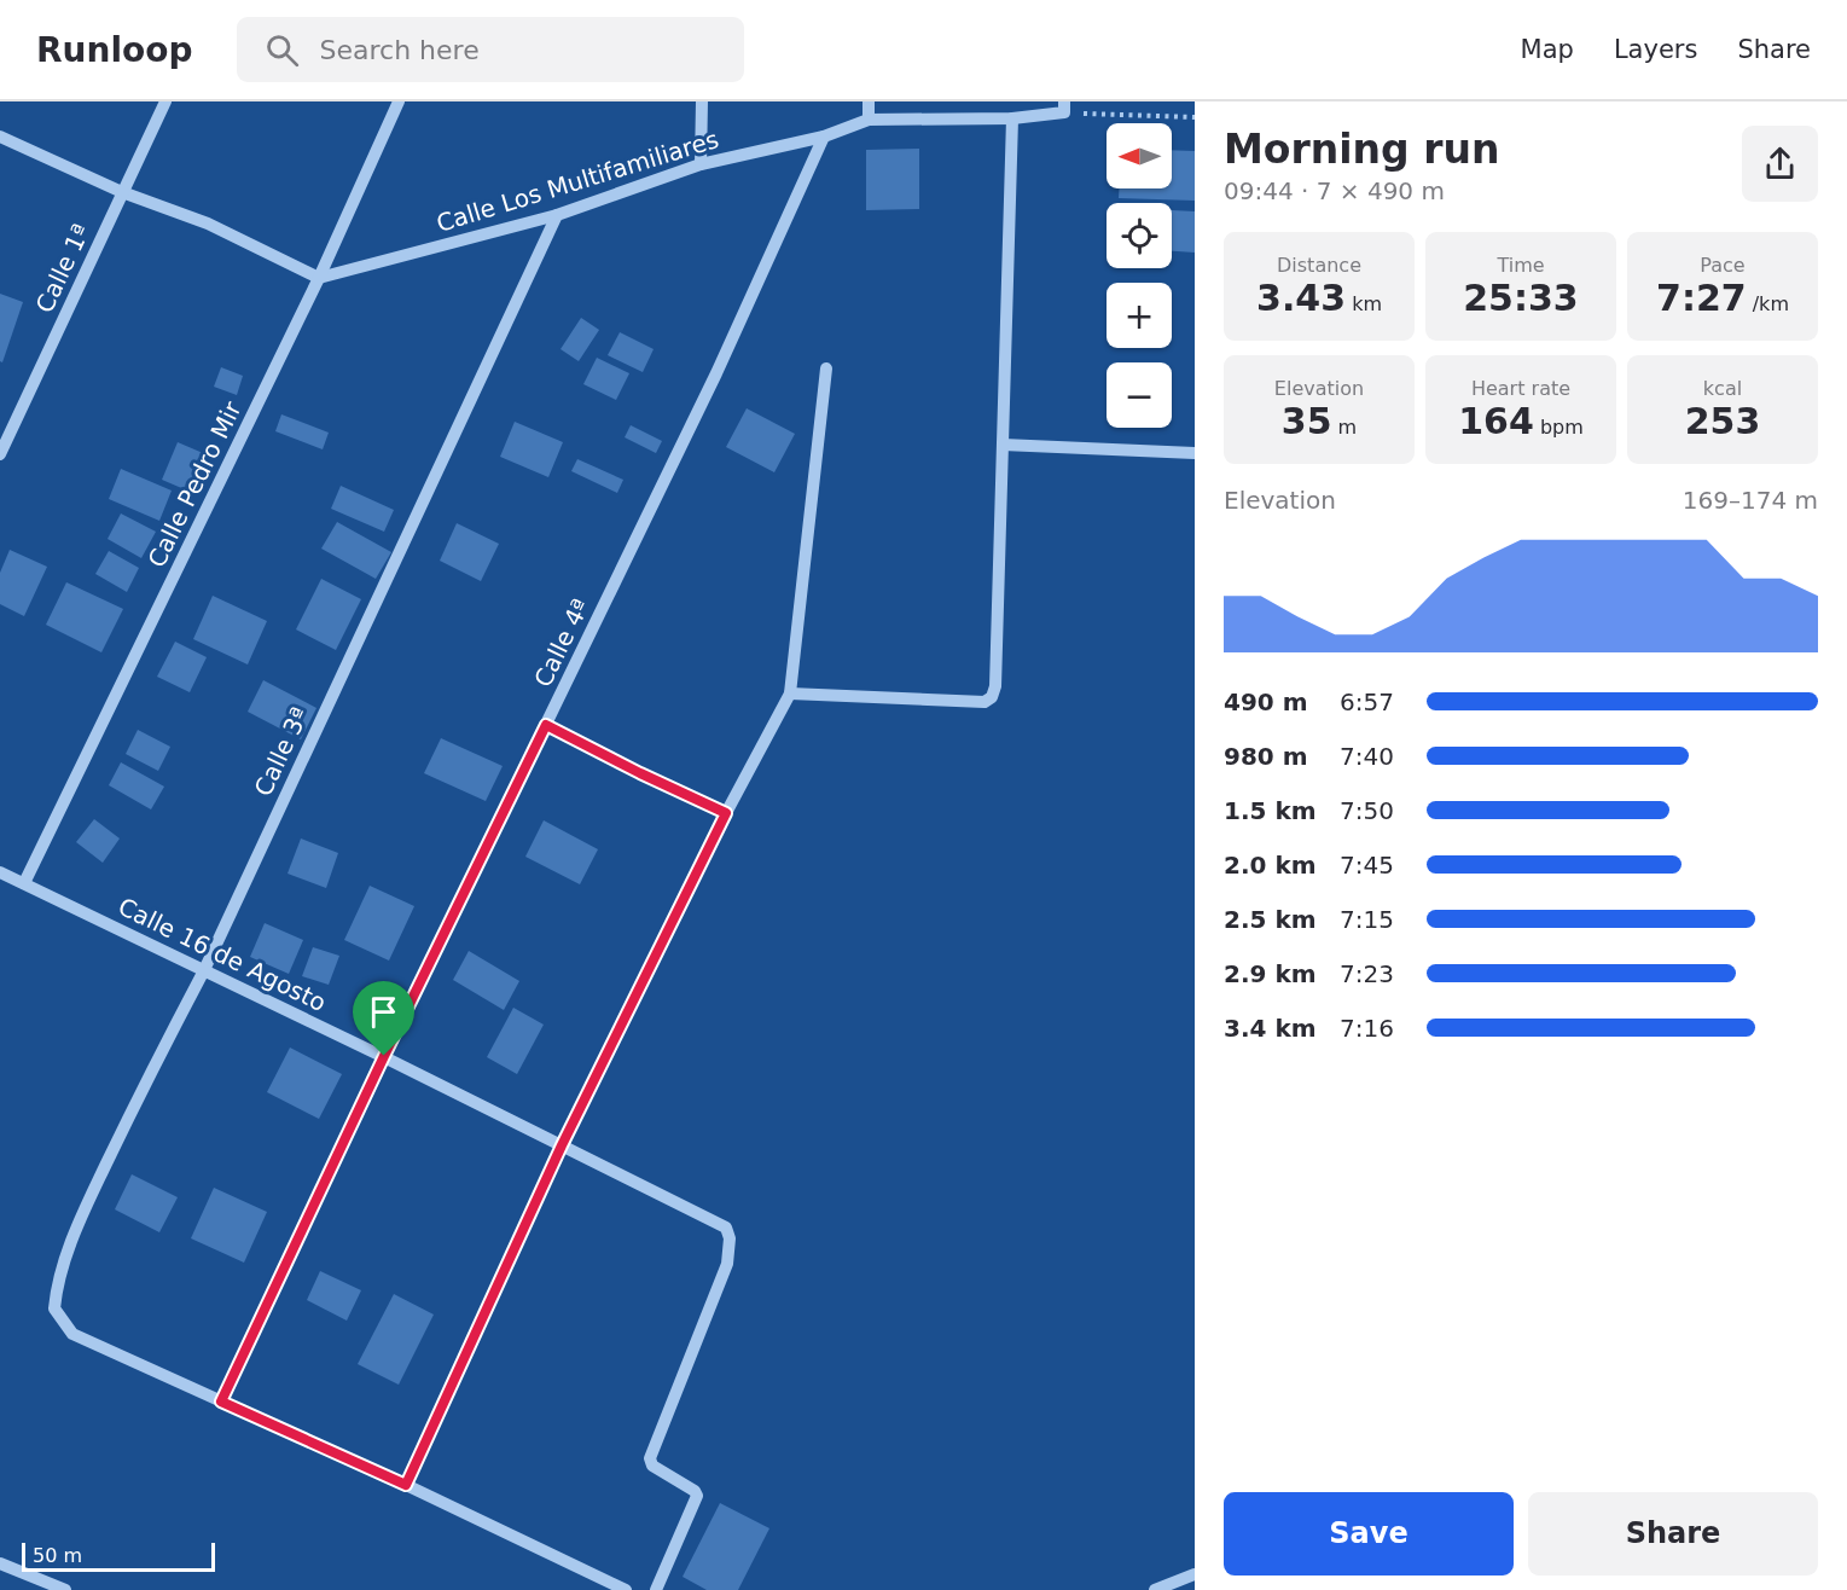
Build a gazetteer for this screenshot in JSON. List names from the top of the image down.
{
  "streets": {
    "street": [
      "Calle Los Multifamiliares",
      "Calle 1ª",
      "Calle Pedro Mir",
      "Calle 4ª",
      "Calle 3ª",
      "Calle 16 de Agosto"
    ]
  },
  "crossings": [
    ["Calle Los Multifamiliares", "Calle Pedro Mir"],
    ["Calle Los Multifamiliares", "Calle 4ª"],
    ["Calle Los Multifamiliares", "Calle 3ª"],
    ["Calle Pedro Mir", "Calle 16 de Agosto"],
    ["Calle 4ª", "Calle 3ª"],
    ["Calle 4ª", "Calle 16 de Agosto"],
    ["Calle 3ª", "Calle 16 de Agosto"]
  ],
  "scale_bar": "50 m",
  "north": "left",
  "page": {
    "header": "Runloop",
    "search": "Search here",
    "nav": ["Map", "Layers", "Share"],
    "heading": ["Morning run", "09:44 · 7 × 490 m"],
    "map_buttons": ["+", "−"],
    "stats": [
      ["Distance", "3.43 km"],
      ["Time", "25:33"],
      ["Pace", "7:27 /km"],
      ["Elevation", "35 m"],
      ["Heart rate", "164 bpm"],
      ["kcal", "253"]
    ],
    "chart": ["Elevation", "169–174 m"],
    "list": [
      {
        "name": "490 m",
        "note": "6:57"
      },
      {
        "name": "980 m",
        "note": "7:40"
      },
      {
        "name": "1.5 km",
        "note": "7:50"
      },
      {
        "name": "2.0 km",
        "note": "7:45"
      },
      {
        "name": "2.5 km",
        "note": "7:15"
      },
      {
        "name": "2.9 km",
        "note": "7:23"
      },
      {
        "name": "3.4 km",
        "note": "7:16"
      }
    ],
    "buttons": ["Save", "Share"],
    "scale": "50 m"
  }
}
